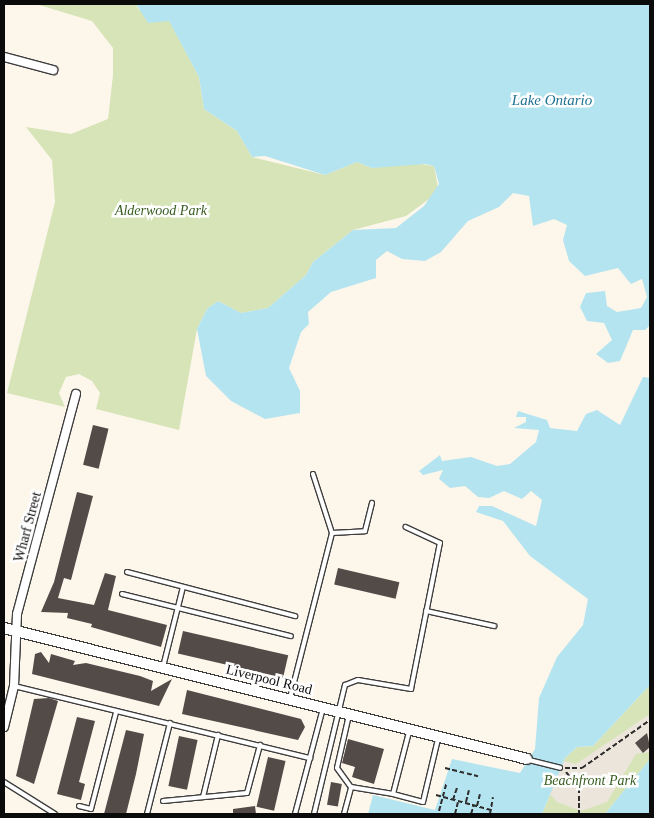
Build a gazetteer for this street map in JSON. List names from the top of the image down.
{
  "streets": {
    "street": ["Wharf Street", "Liverpool Road"]
  },
  "crossings": [
    ["Wharf Street", "Liverpool Road"]
  ],
  "water": ["Lake Ontario"],
  "parks": ["Alderwood Park", "Beachfront Park"]
}
